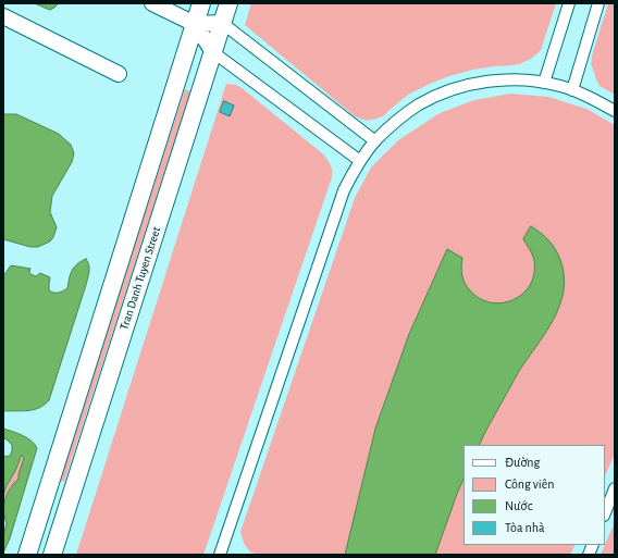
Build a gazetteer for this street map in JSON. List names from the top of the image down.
{
  "streets": {
    "main road": ["Tran Danh Tuyen Street"]
  },
  "legend": [
    "Đường",
    "Công viên",
    "Nước",
    "Tòa nhà"
  ]
}
